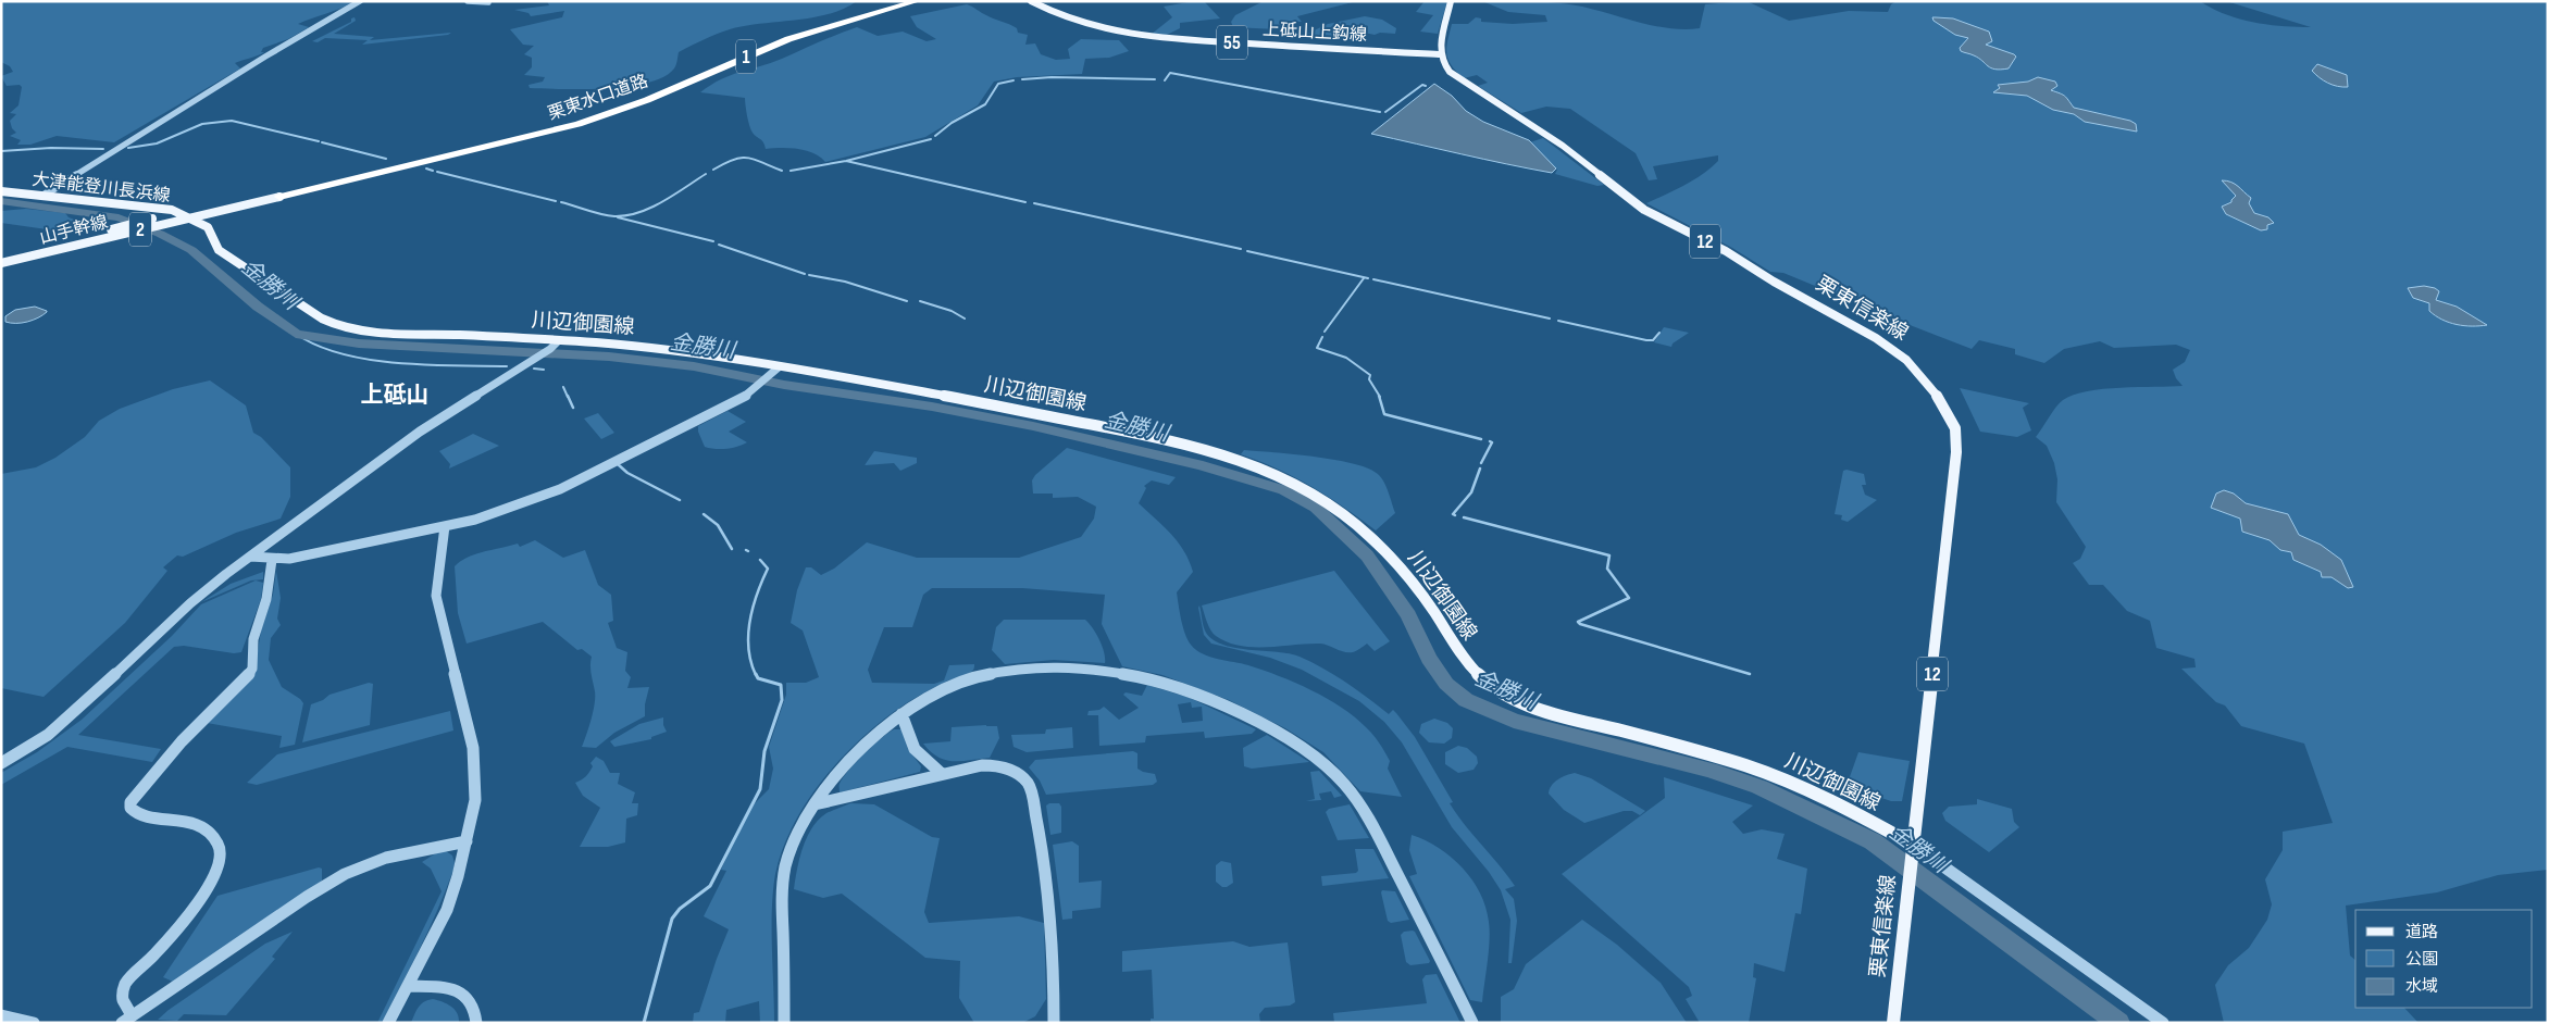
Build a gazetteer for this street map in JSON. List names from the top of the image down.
{
  "streets": {
    "highway": ["1", "栗東水口道路"],
    "main road": [
      "上砥山上鈎線",
      "55",
      "大津能登川長浜線",
      "2",
      "山手幹線",
      "12",
      "栗東信楽線",
      "川辺御園線"
    ]
  },
  "crossings": [
    ["上砥山上鈎線", "栗東信楽線"],
    ["栗東水口道路", "山手幹線"],
    ["大津能登川長浜線", "川辺御園線"],
    ["栗東信楽線", "川辺御園線"]
  ],
  "districts": ["上砥山"],
  "water": ["金勝川"],
  "legend": ["道路", "公園", "水域"]
}
